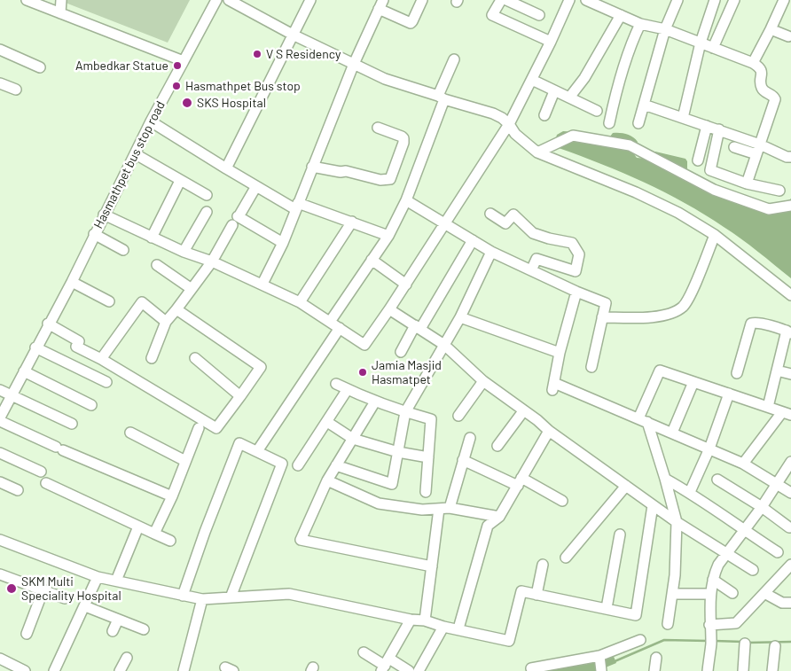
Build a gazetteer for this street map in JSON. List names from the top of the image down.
{
  "streets": {
    "street": ["Hasmathpet bus stop road"]
  },
  "places": [
    "V S Residency",
    "Ambedkar Statue",
    "Hasmathpet Bus stop",
    "SKS Hospital",
    "Jamia Masjid Hasmatpet",
    "SKM Multi Speciality Hospital"
  ]
}
